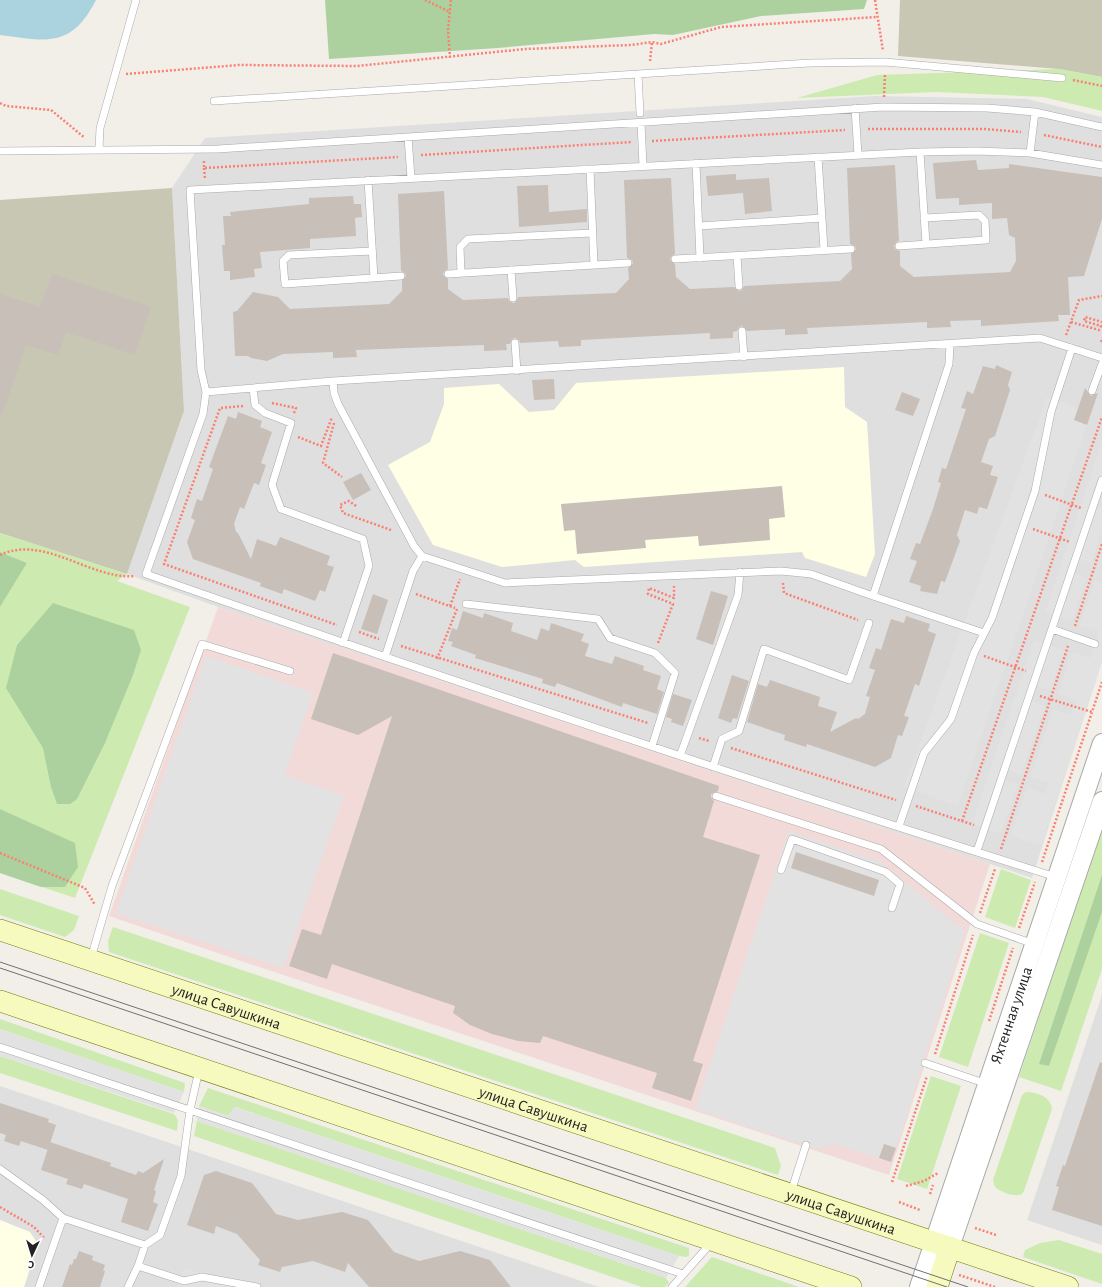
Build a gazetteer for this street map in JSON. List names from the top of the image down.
{
  "streets": {
    "main road": ["улица Савушкина", "Яхтенная улица"]
  },
  "crossings": [
    ["улица Савушкина", "Яхтенная улица"]
  ],
  "north": "bottom"
}
